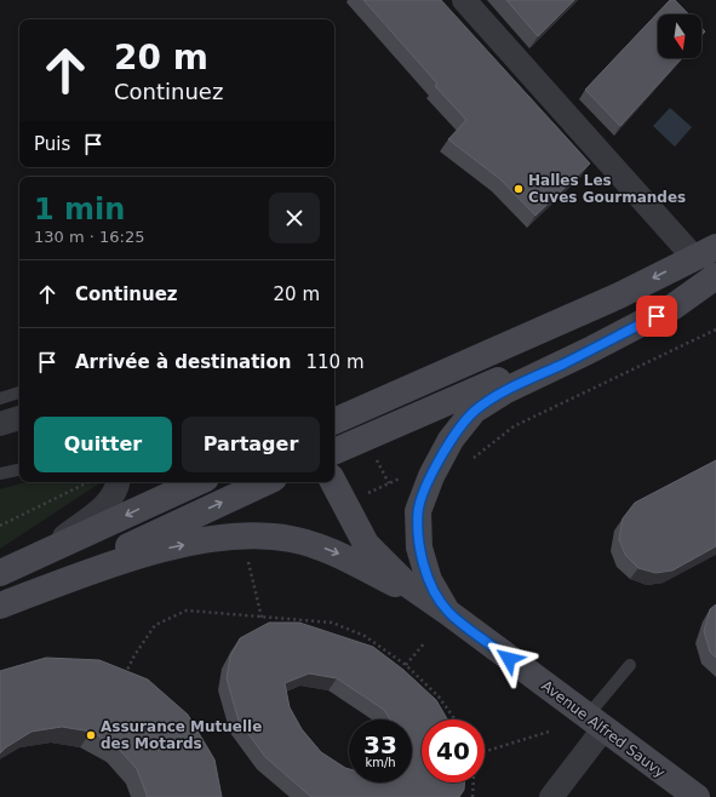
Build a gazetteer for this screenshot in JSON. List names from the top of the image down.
{
  "streets": {
    "main road": ["Avenue Alfred Sauvy"]
  },
  "places": ["Halles Les Cuves Gourmandes", "Assurance Mutuelle des Motards"],
  "north": "bottom",
  "page": {
    "turn": ["20 m", "Continuez"],
    "then": "Puis",
    "heading": ["1 min", "130 m · 16:25"],
    "list": [
      {
        "name": "Continuez",
        "value": "20 m"
      },
      {
        "name": "Arrivée à destination",
        "value": "110 m"
      }
    ],
    "buttons": ["Quitter", "Partager"],
    "speed": "33 km/h",
    "limit": "40"
  }
}
